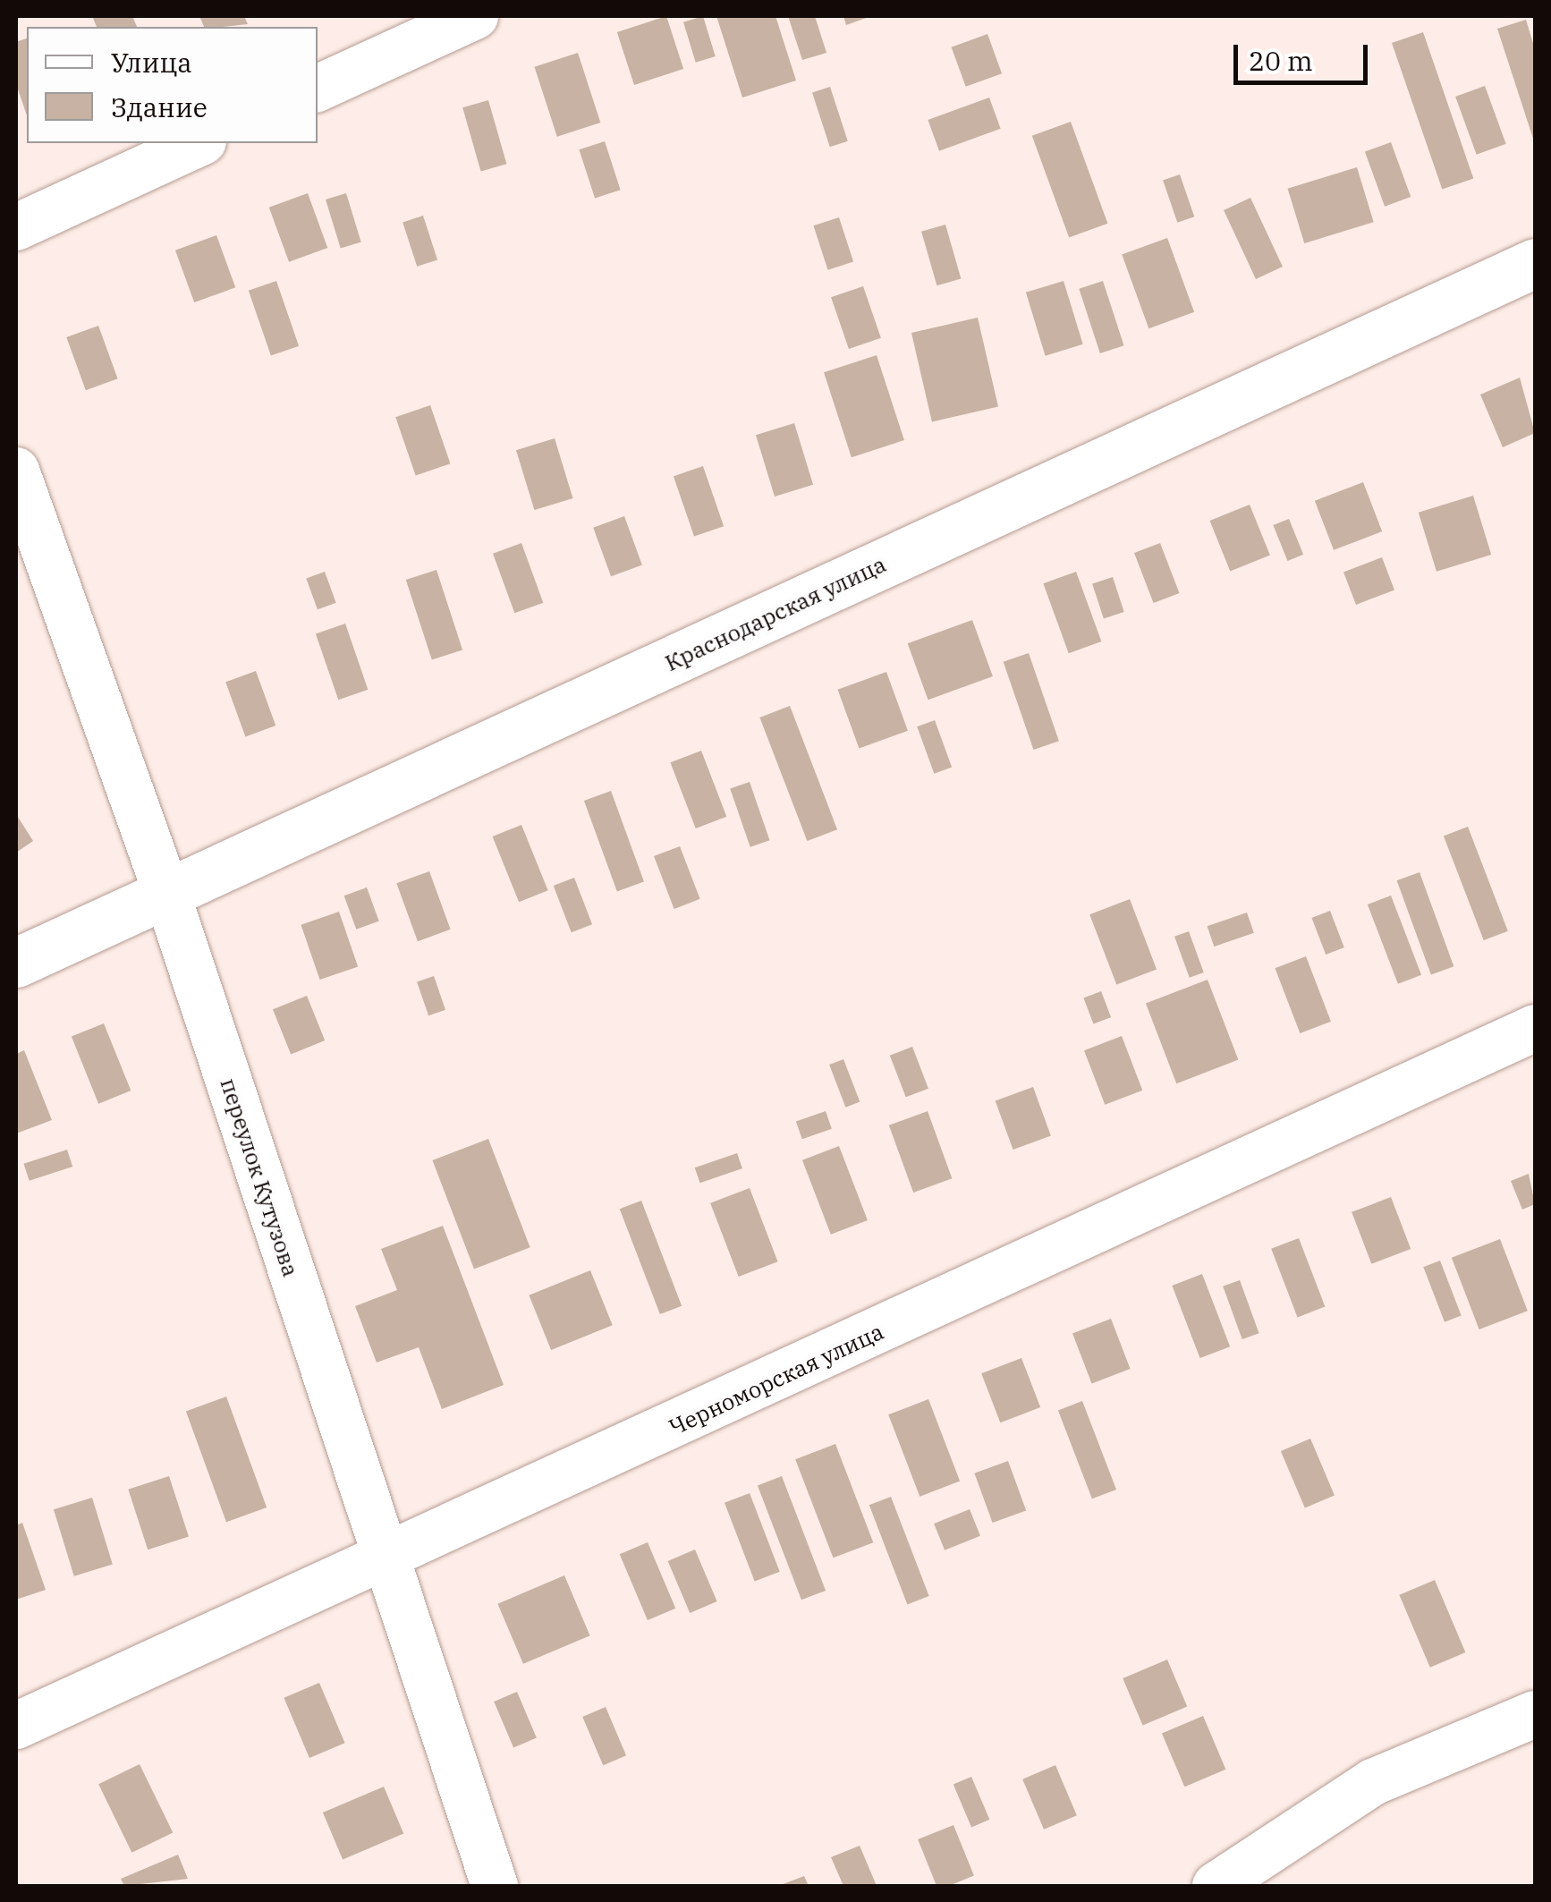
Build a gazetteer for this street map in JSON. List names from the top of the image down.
{
  "streets": {
    "street": ["Краснодарская улица", "переулок Кутузова", "Черноморская улица"]
  },
  "crossings": [
    ["Краснодарская улица", "переулок Кутузова"],
    ["переулок Кутузова", "Черноморская улица"]
  ],
  "legend": ["Улица", "Здание"],
  "scale_bar": "20 m"
}
